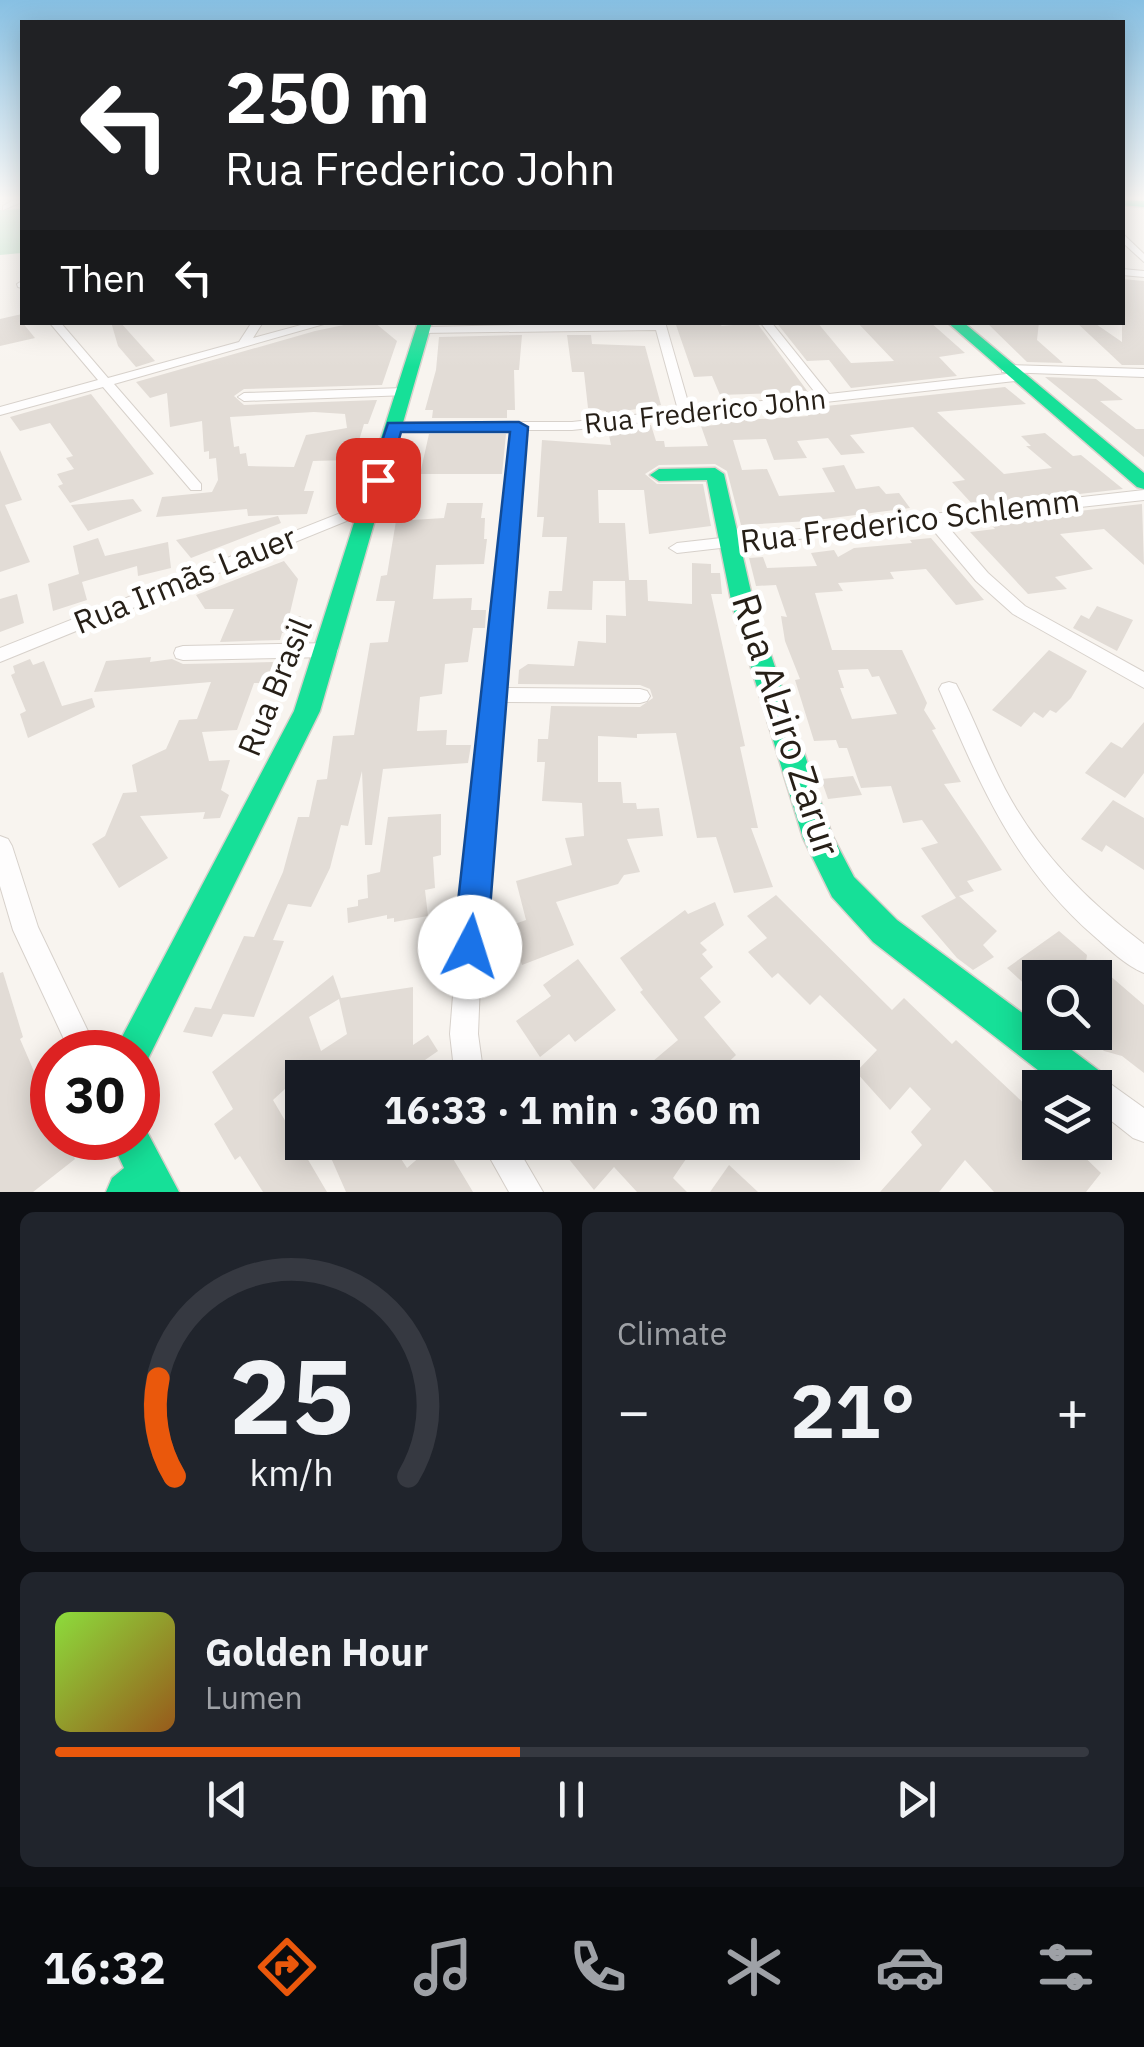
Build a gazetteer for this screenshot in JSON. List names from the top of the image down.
{
  "streets": {
    "street": [
      "Rua Frederico John",
      "Rua Frederico Schlemm",
      "Rua Irmãs Lauer",
      "Rua Brasil",
      "Rua Alziro Zarur"
    ]
  },
  "crossings": [
    ["Rua Frederico John", "Rua Brasil"],
    ["Rua Frederico Schlemm", "Rua Alziro Zarur"],
    ["Rua Irmãs Lauer", "Rua Brasil"]
  ],
  "page": {
    "turn": ["250 m", "Rua Frederico John"],
    "then": "Then",
    "limit": "30",
    "trip": "16:33 · 1 min · 360 m",
    "tile": "Climate",
    "heat": ["−", "21°", "+"],
    "song": ["Golden Hour", "Lumen"],
    "tabs": "16:32",
    "gauge": ["25", "km/h"]
  }
}
